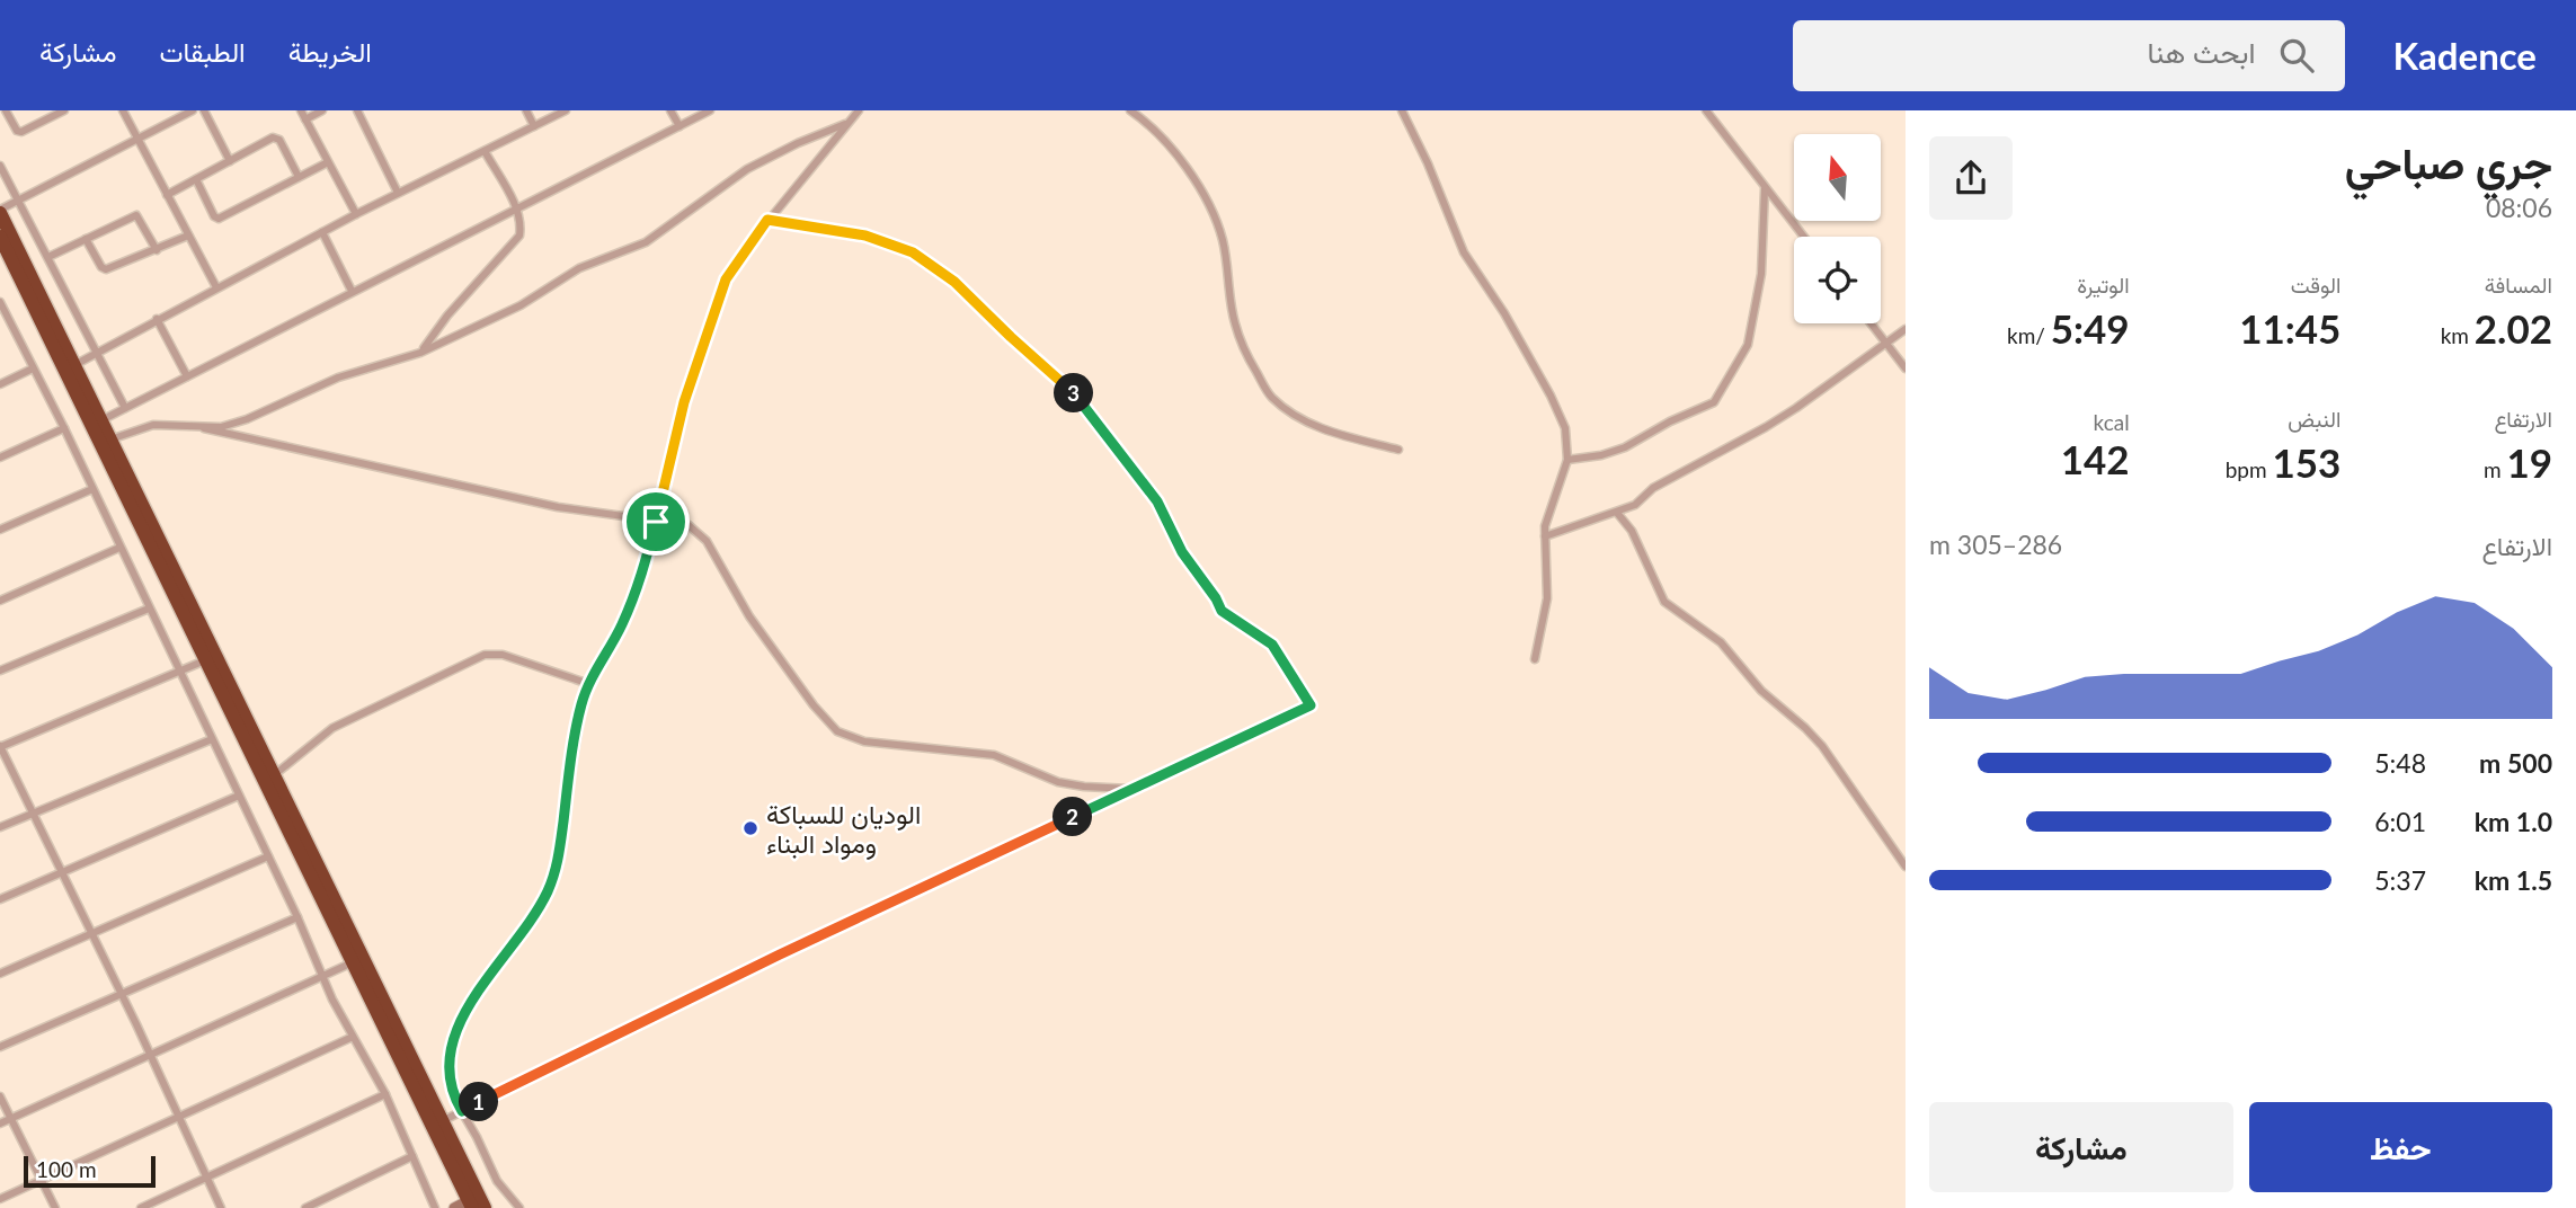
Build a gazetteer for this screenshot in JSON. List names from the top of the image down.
{
  "places": ["الوديان للسباكة ومواد البناء"],
  "scale_bar": "100 m",
  "north": "top",
  "page": {
    "header": "Kadence",
    "search": "ابحث هنا",
    "nav": ["الخريطة", "الطبقات", "مشاركة"],
    "heading": ["جري صباحي", "08:06"],
    "stats": [
      ["المسافة", "2.02 km"],
      ["الوقت", "11:45"],
      ["الوتيرة", "5:49 /km"],
      ["الارتفاع", "19 m"],
      ["النبض", "153 bpm"],
      ["kcal", "142"]
    ],
    "pins": ["3", "2", "1"],
    "chart": ["الارتفاع", "286–305 m"],
    "list": [
      {
        "name": "500 m",
        "note": "5:48"
      },
      {
        "name": "1.0 km",
        "note": "6:01"
      },
      {
        "name": "1.5 km",
        "note": "5:37"
      }
    ],
    "buttons": ["حفظ", "مشاركة"],
    "scale": "100 m"
  }
}
